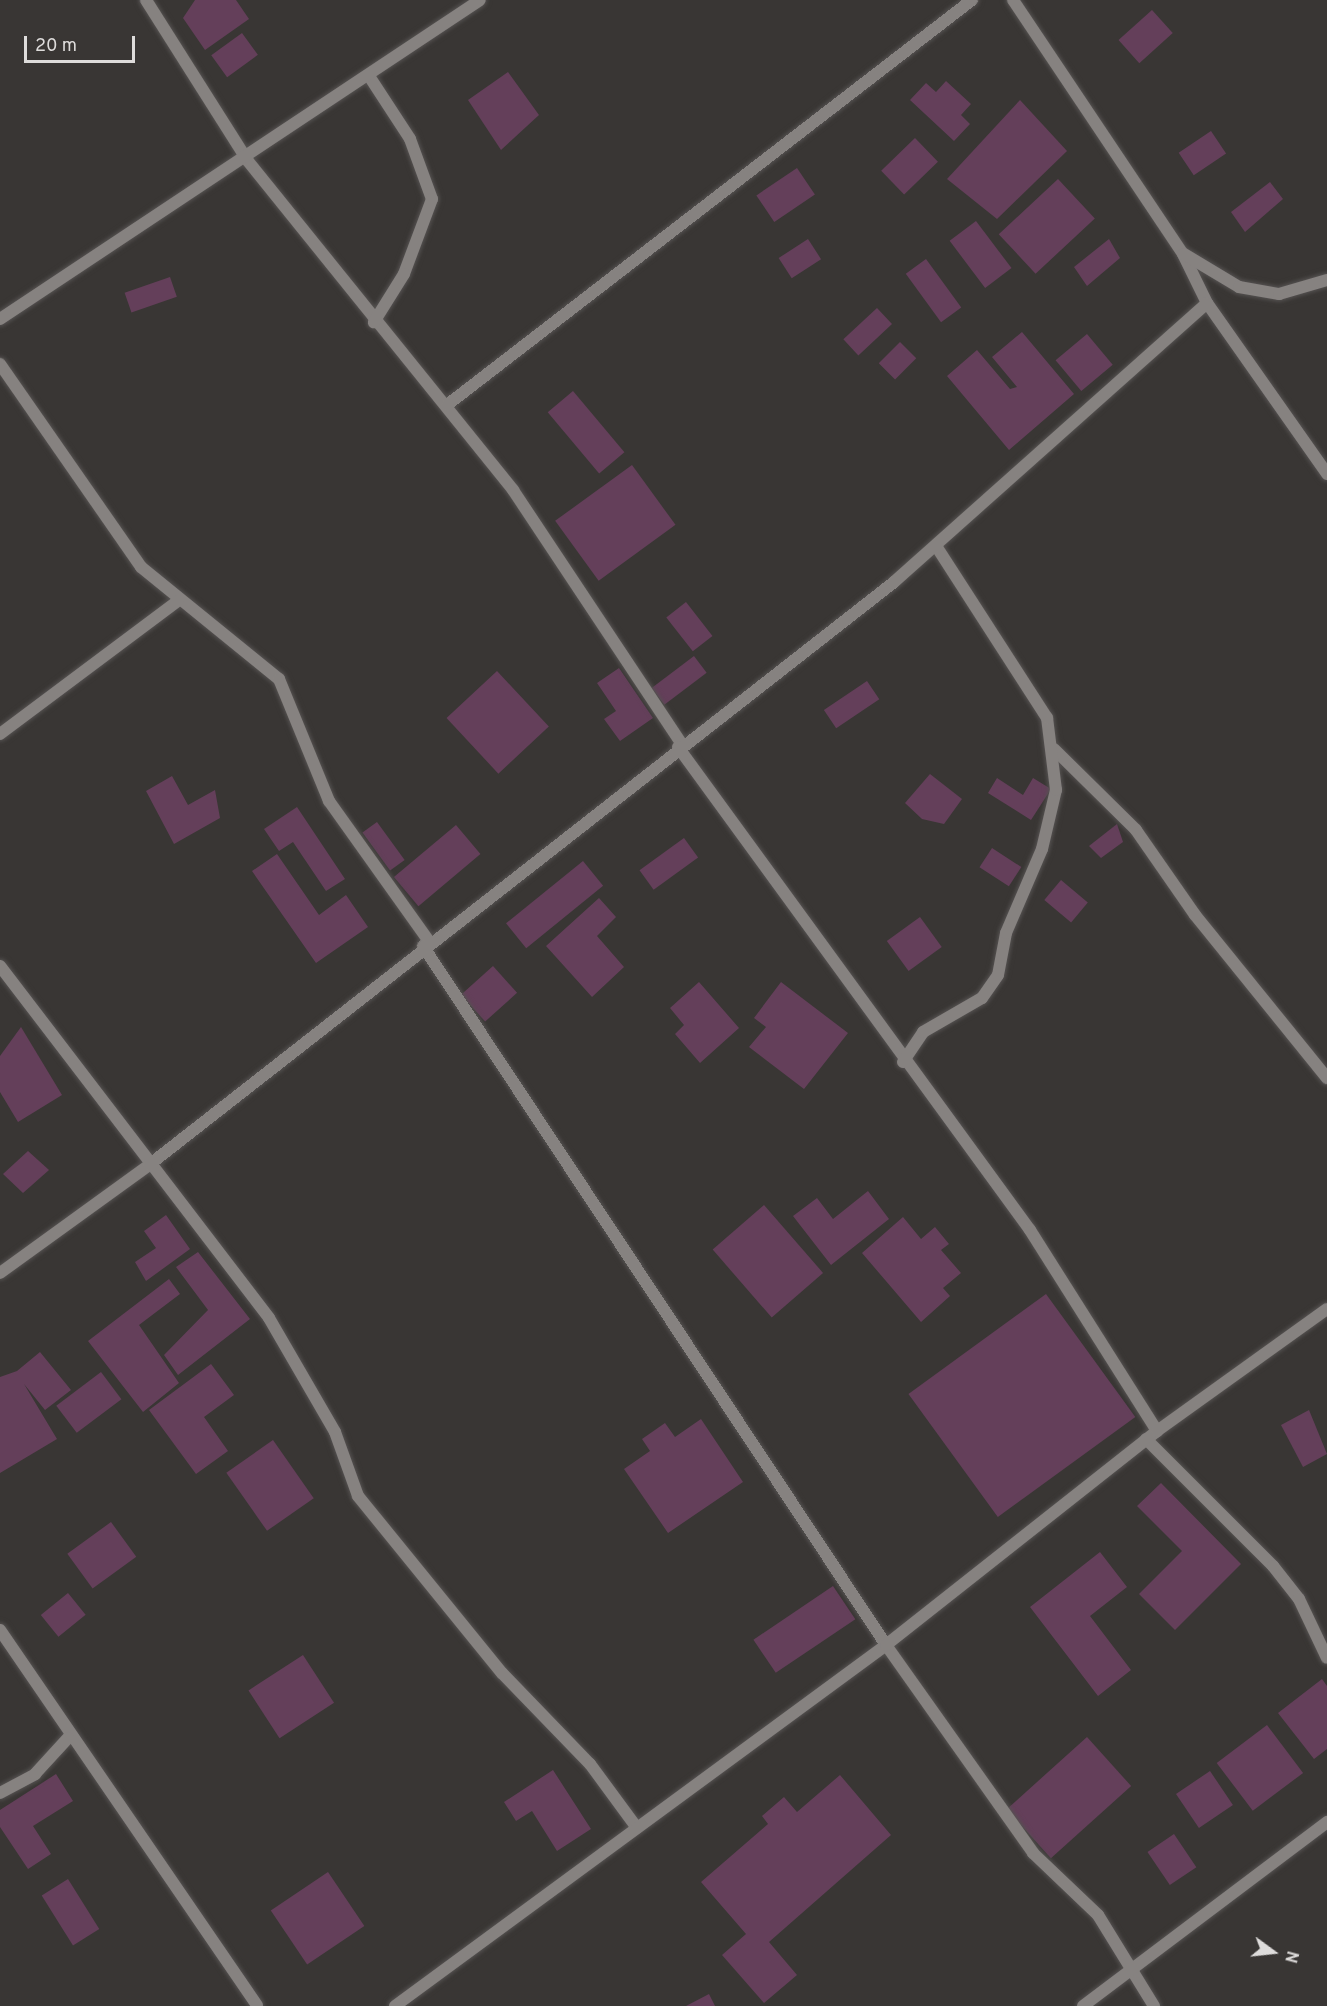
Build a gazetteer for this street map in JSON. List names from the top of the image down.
{
  "scale_bar": "20 m",
  "north": "right"
}
